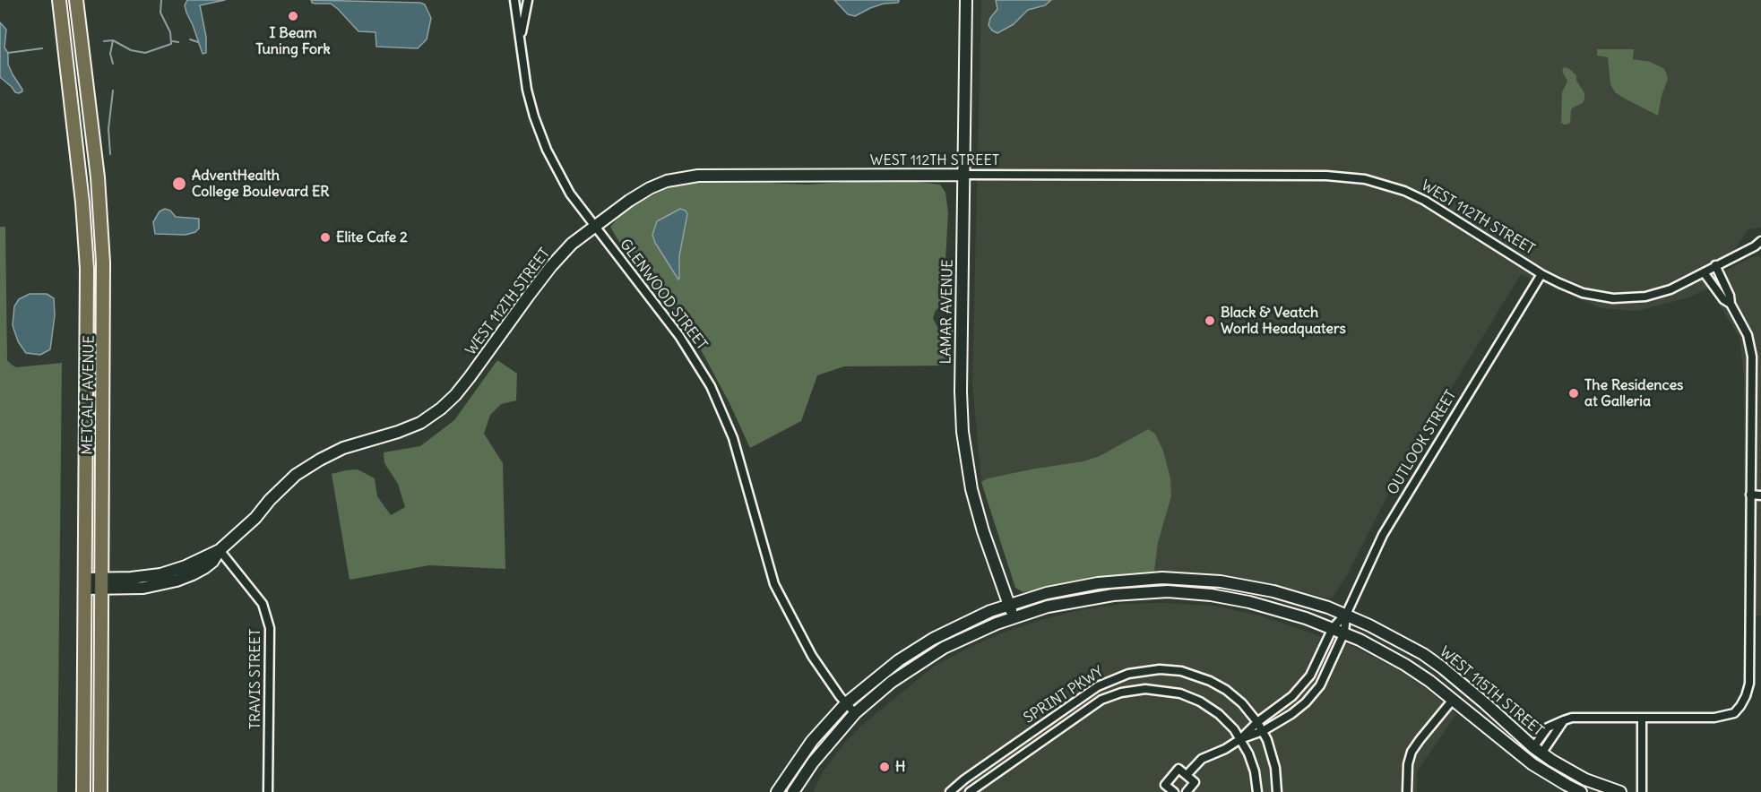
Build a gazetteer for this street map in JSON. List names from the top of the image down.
{
  "streets": {
    "main road": ["METCALF AVENUE"],
    "street": [
      "WEST 112TH STREET",
      "GLENWOOD STREET",
      "LAMAR AVENUE",
      "OUTLOOK STREET",
      "TRAVIS STREET",
      "WEST 115TH STREET",
      "SPRINT PKWY"
    ]
  },
  "crossings": [
    ["WEST 112TH STREET", "GLENWOOD STREET"],
    ["WEST 112TH STREET", "LAMAR AVENUE"],
    ["WEST 112TH STREET", "METCALF AVENUE"],
    ["WEST 112TH STREET", "OUTLOOK STREET"],
    ["WEST 112TH STREET", "TRAVIS STREET"],
    ["GLENWOOD STREET", "WEST 115TH STREET"],
    ["LAMAR AVENUE", "WEST 115TH STREET"],
    ["OUTLOOK STREET", "WEST 115TH STREET"]
  ],
  "places": [
    "I Beam Tuning Fork",
    "AdventHealth College Boulevard ER",
    "Elite Cafe 2",
    "Black & Veatch World Headquaters",
    "The Residences at Galleria",
    "H"
  ]
}
